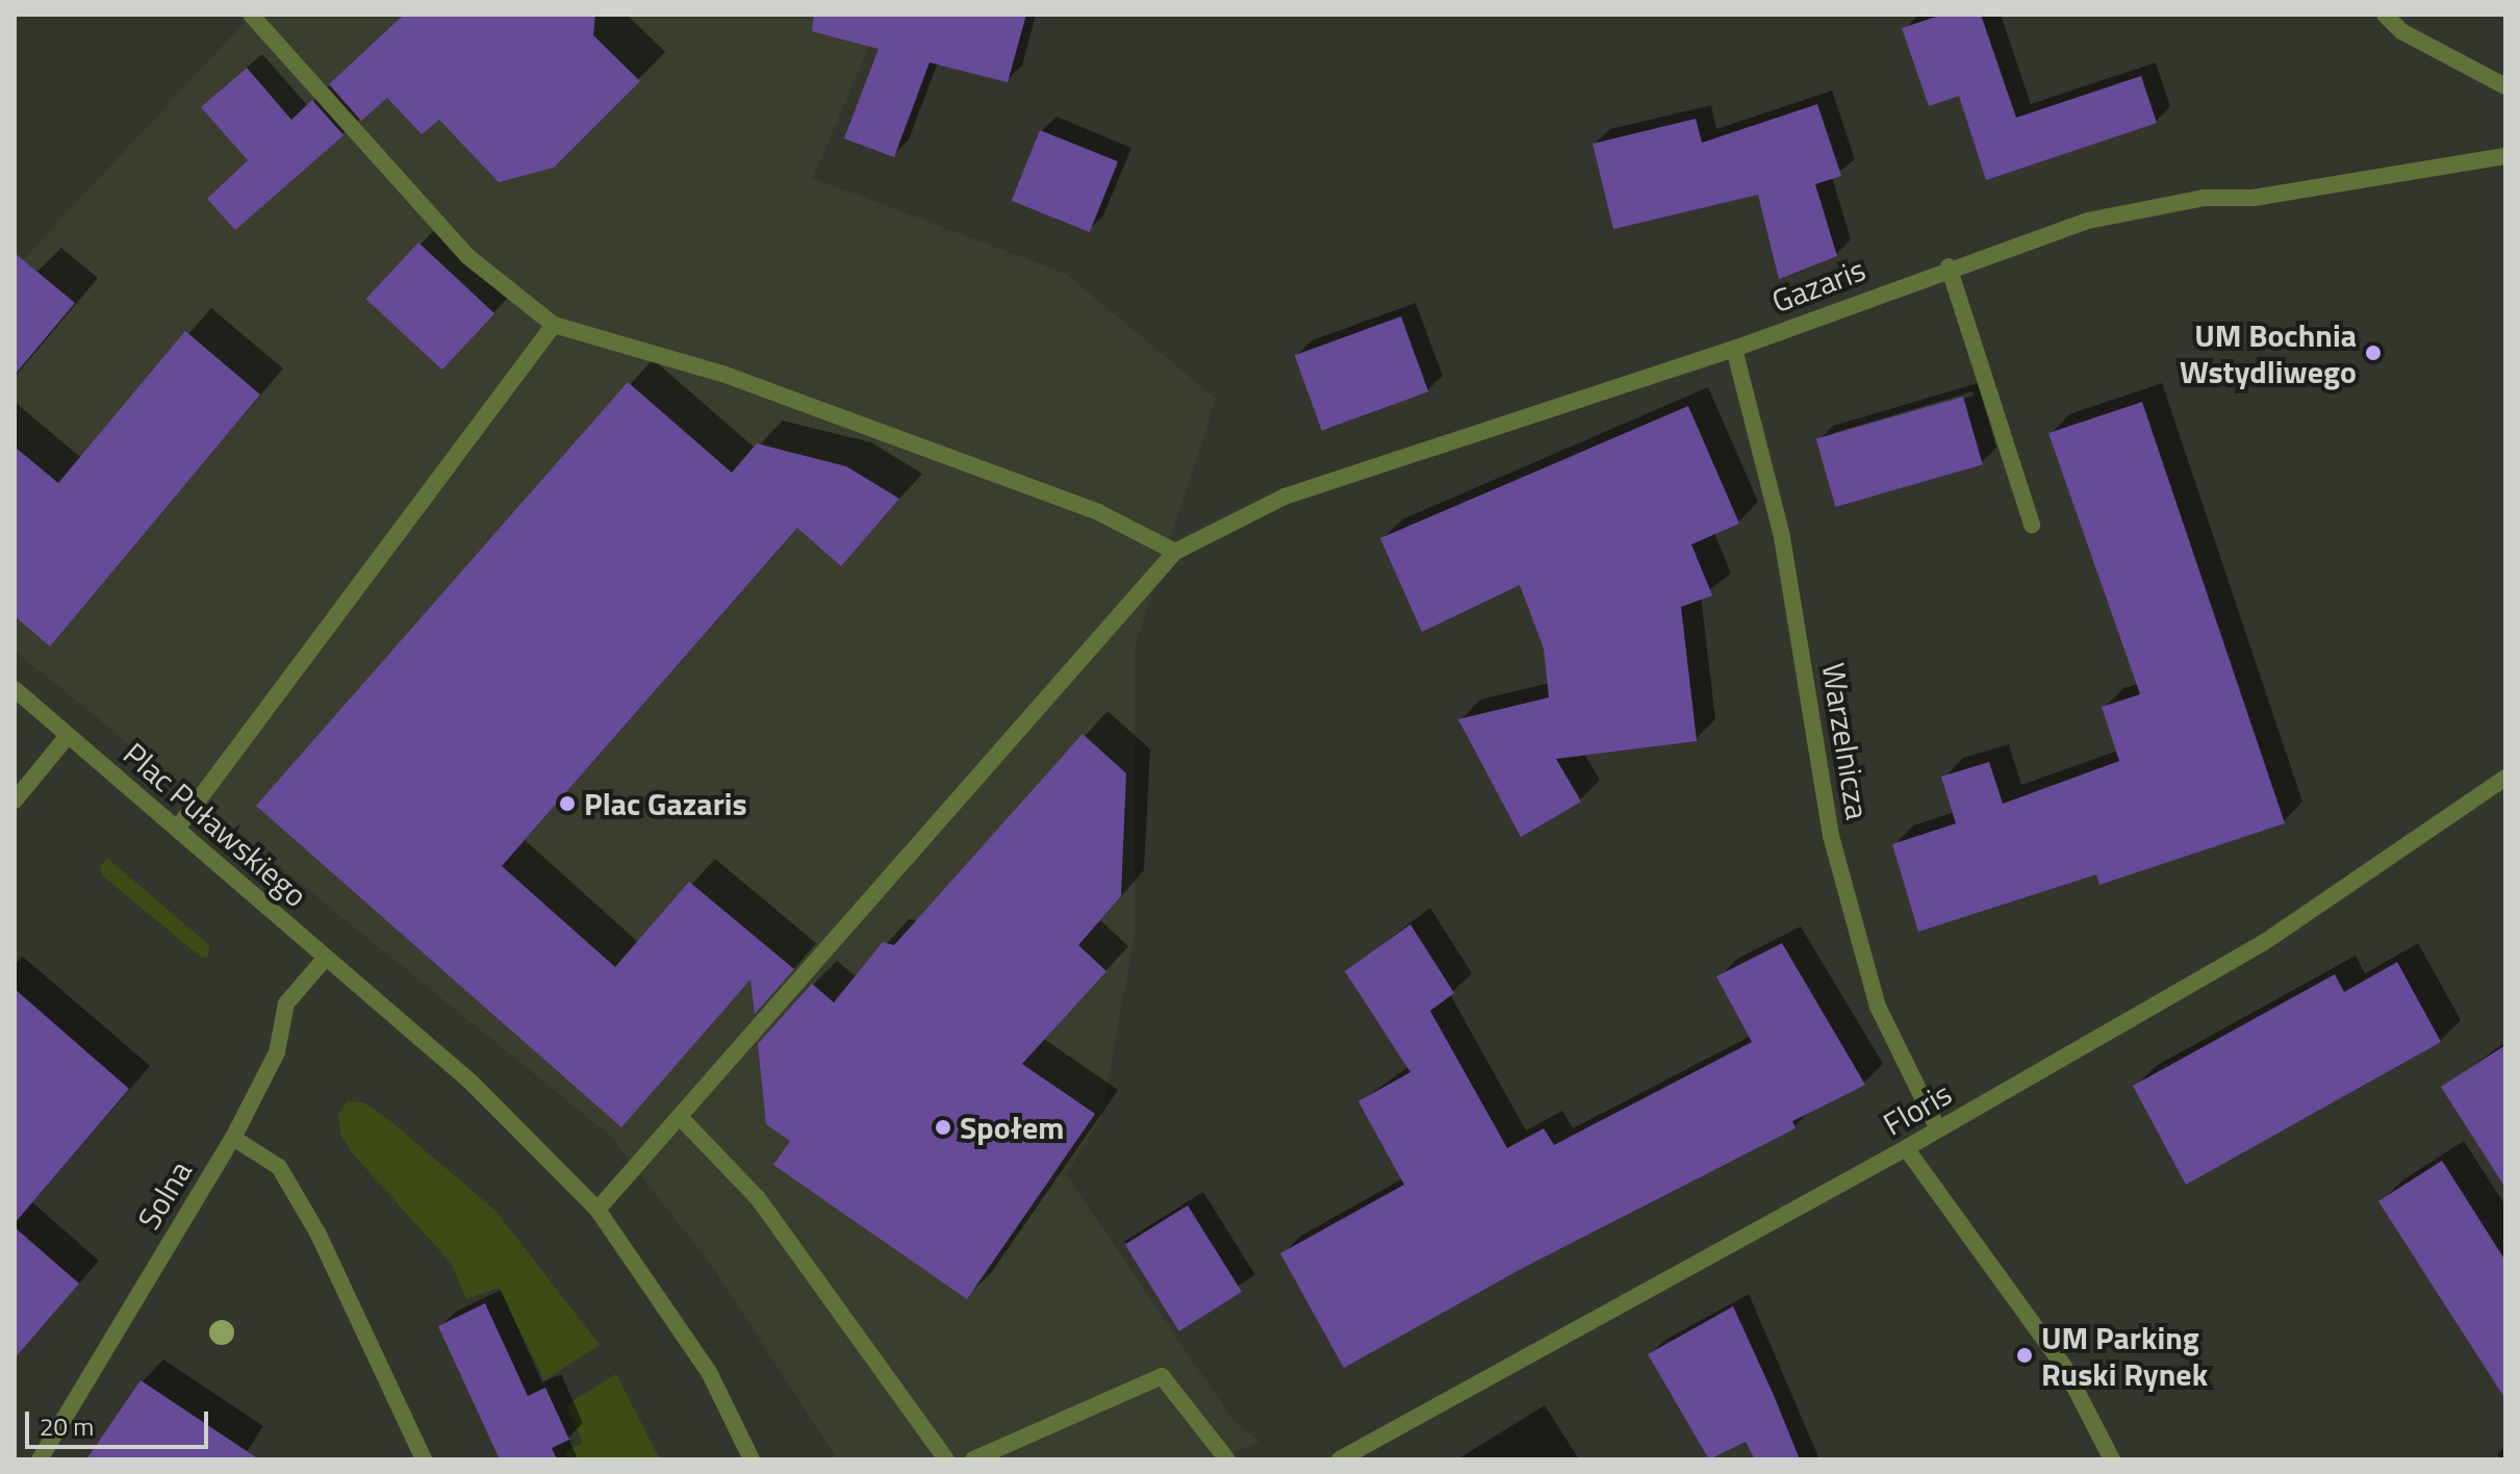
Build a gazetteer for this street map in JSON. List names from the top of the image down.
{
  "streets": {
    "street": [
      "Gazaris",
      "Warzelnicza",
      "Plac Puławskiego",
      "Floris",
      "Solna"
    ]
  },
  "crossings": [
    ["Gazaris", "Warzelnicza"],
    ["Warzelnicza", "Floris"],
    ["Plac Puławskiego", "Solna"]
  ],
  "places": [
    "UM Bochnia Wstydliwego",
    "Plac Gazaris",
    "Społem",
    "UM Parking Ruski Rynek"
  ],
  "scale_bar": "20 m"
}
